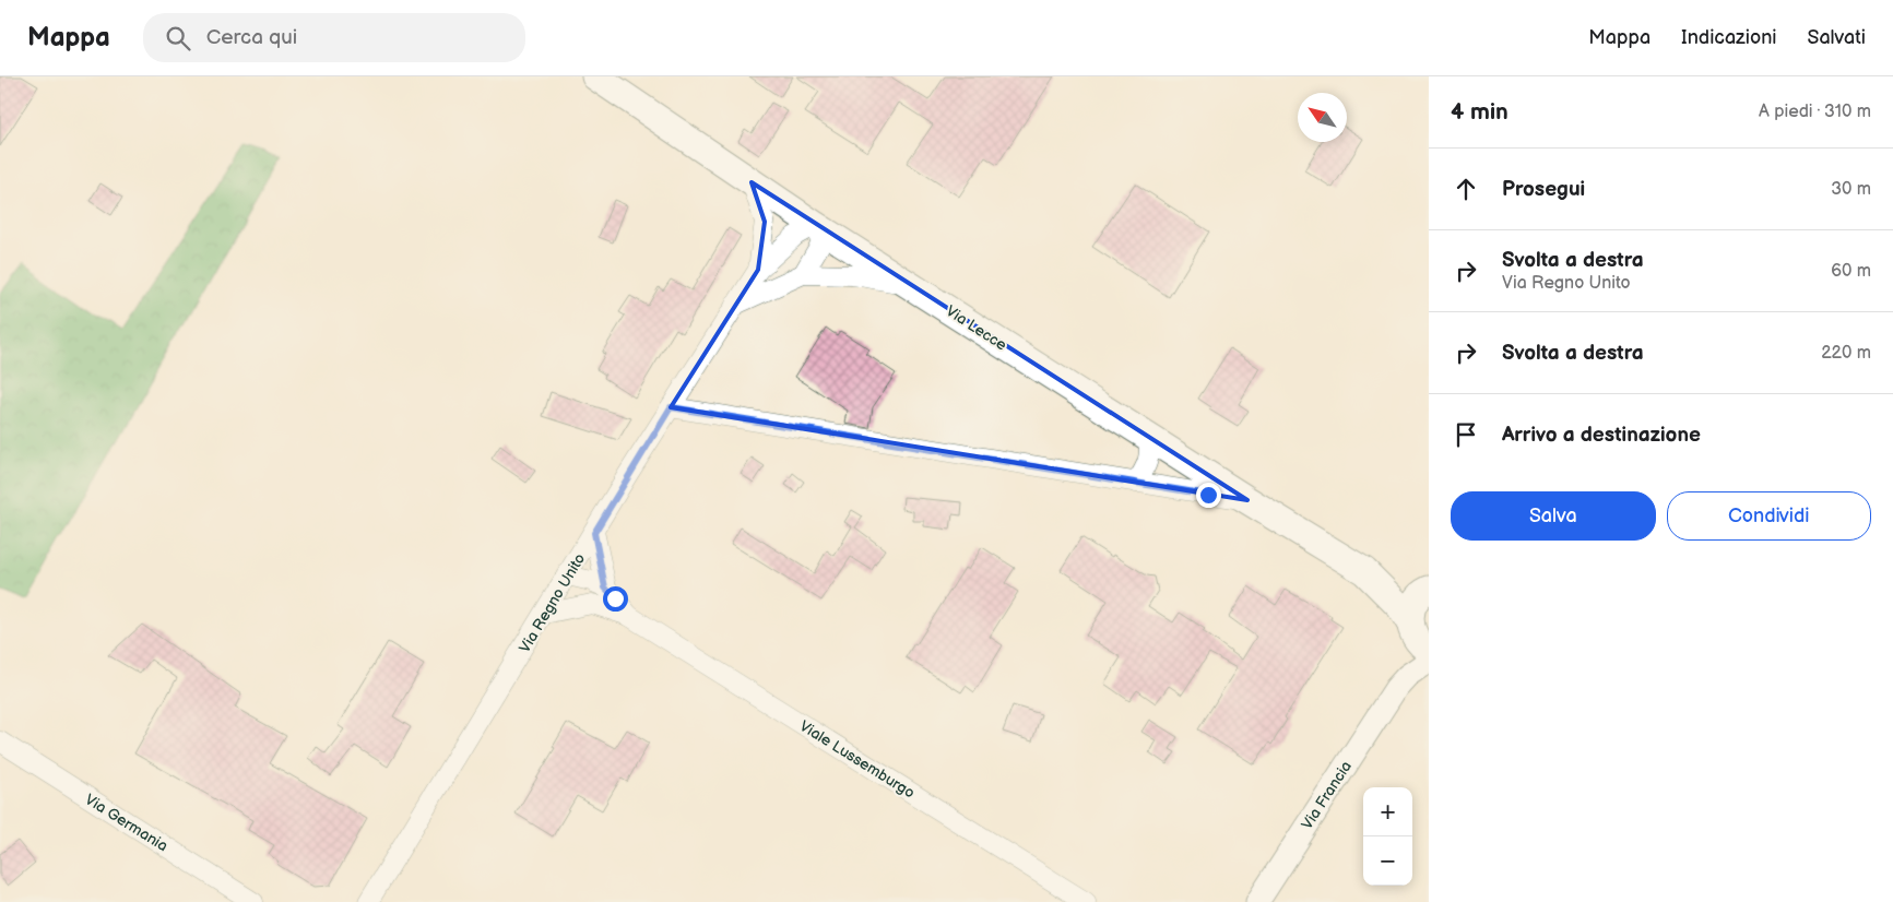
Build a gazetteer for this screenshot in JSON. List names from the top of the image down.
{
  "streets": {
    "main road": ["Via Lecce"],
    "street": [
      "Via Regno Unito",
      "Viale Lussemburgo",
      "Via Francia",
      "Via Germania"
    ]
  },
  "north": "top left",
  "page": {
    "header": "Mappa",
    "search": "Cerca qui",
    "nav": ["Mappa", "Indicazioni", "Salvati"],
    "heading": ["4 min", "A piedi · 310 m"],
    "list": [
      ["Prosegui", "30 m"],
      ["Svolta a destra", "Via Regno Unito", "60 m"],
      ["Svolta a destra", "220 m"],
      "Arrivo a destinazione"
    ],
    "buttons": ["Salva", "Condividi"],
    "map_buttons": ["+", "−"]
  }
}
